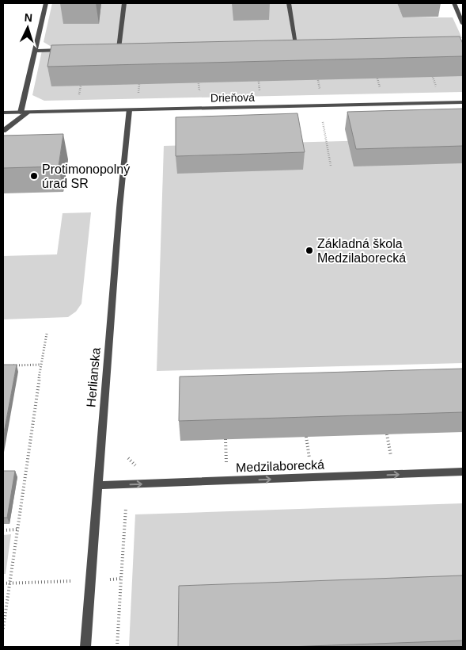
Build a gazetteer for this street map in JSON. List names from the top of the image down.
{
  "streets": {
    "street": ["Drieňová", "Herlianska", "Medzilaborecká"]
  },
  "crossings": [
    ["Drieňová", "Herlianska"],
    ["Herlianska", "Medzilaborecká"]
  ],
  "one_way": ["Medzilaborecká"],
  "places": ["Protimonopolný úrad SR", "Základná škola Medzilaborecká"],
  "north": "top"
}
